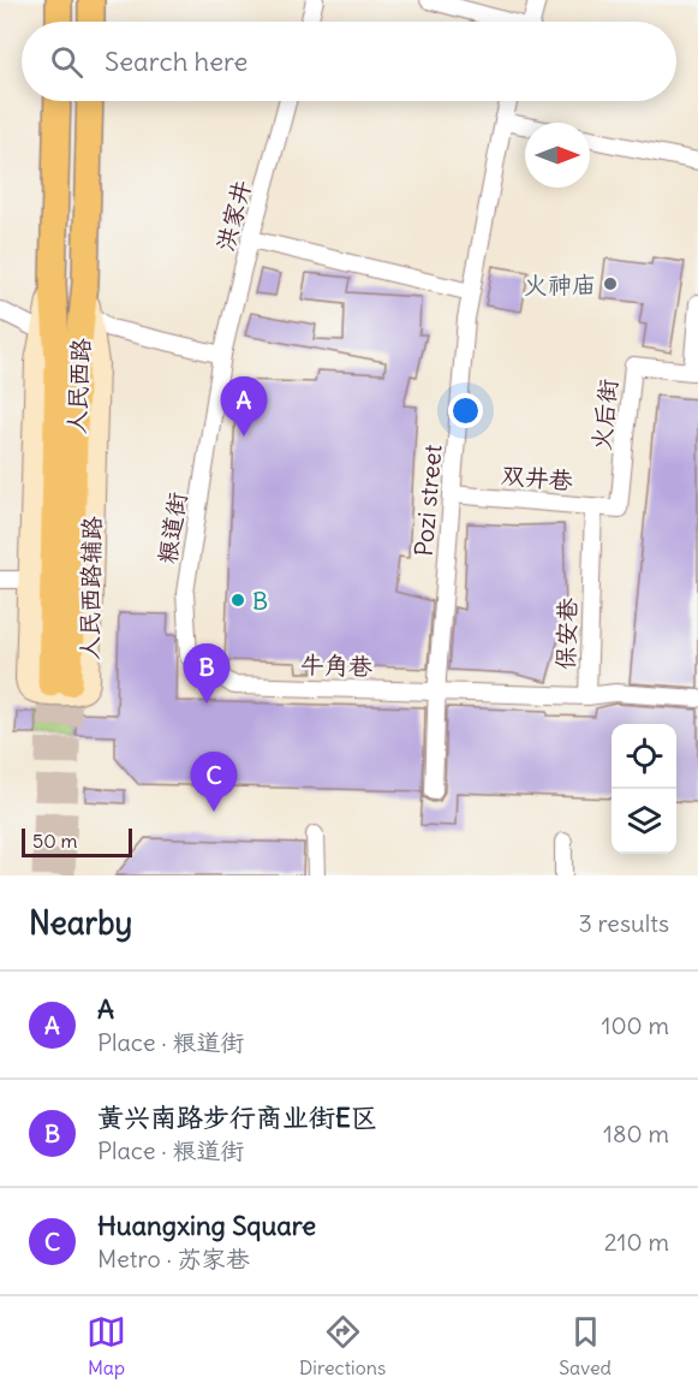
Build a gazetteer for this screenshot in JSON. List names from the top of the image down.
{
  "streets": {
    "main road": ["人民西路"],
    "street": [
      "洪家井",
      "火后街",
      "双井巷",
      "Pozi street",
      "粮道街",
      "人民西路辅路",
      "保安巷",
      "牛角巷"
    ]
  },
  "crossings": [
    ["洪家井", "粮道街"],
    ["人民西路", "人民西路辅路"],
    ["火后街", "双井巷"],
    ["双井巷", "Pozi street"],
    ["双井巷", "保安巷"],
    ["Pozi street", "保安巷"],
    ["Pozi street", "牛角巷"],
    ["粮道街", "牛角巷"],
    ["保安巷", "牛角巷"]
  ],
  "places": ["火神庙", "B"],
  "scale_bar": "50 m",
  "north": "right",
  "page": {
    "search": "Search here",
    "pins": ["A", "B", "C"],
    "scale": "50 m",
    "heading": ["Nearby", "3 results"],
    "list": [
      {
        "mark": "A",
        "name": "A",
        "note": "Place · 粮道街",
        "value": "100 m"
      },
      {
        "mark": "B",
        "name": "黄兴南路步行商业街E区",
        "note": "Place · 粮道街",
        "value": "180 m"
      },
      {
        "mark": "C",
        "name": "Huangxing Square",
        "note": "Metro · 苏家巷",
        "value": "210 m"
      }
    ],
    "nav": ["Map", "Directions", "Saved"]
  }
}
